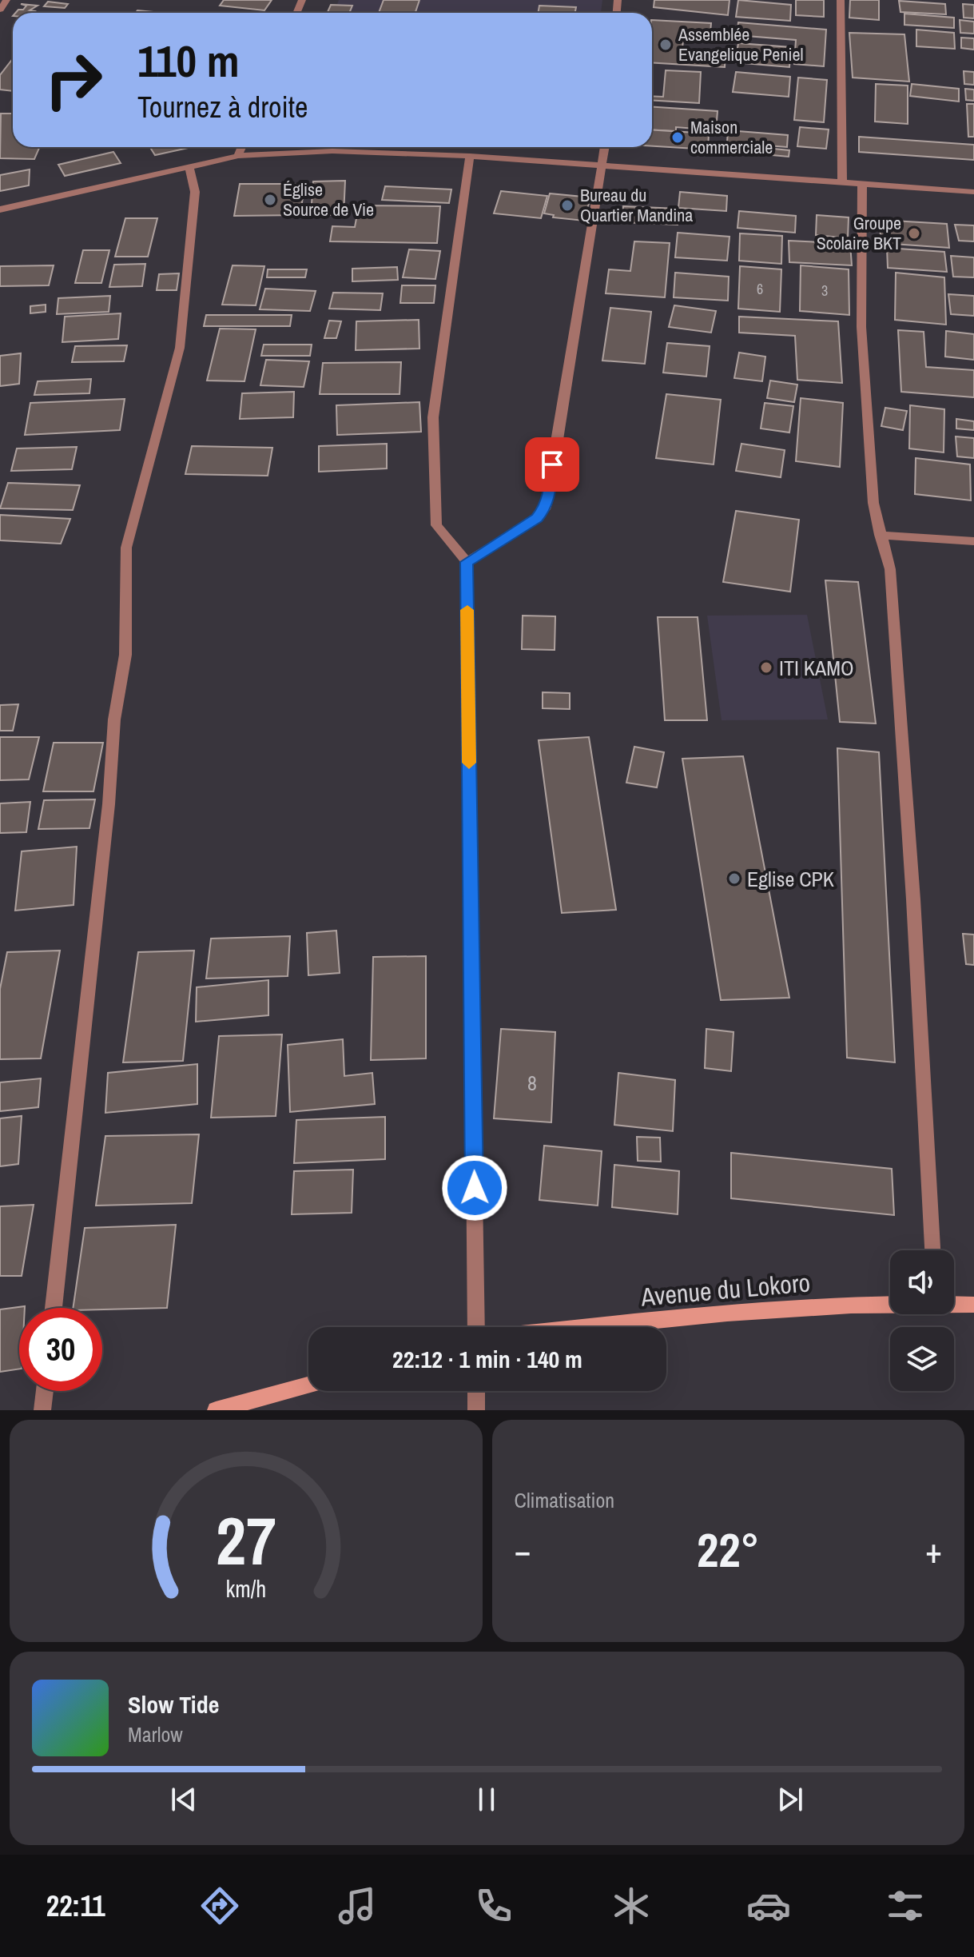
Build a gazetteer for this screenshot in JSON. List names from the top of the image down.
{
  "streets": {
    "street": ["Avenue du Lokoro"]
  },
  "places": [
    "Assemblée Evangelique Peniel",
    "Maison commerciale",
    "Église Source de Vie",
    "Bureau du Quartier Mandina",
    "Groupe Scolaire BKT",
    "ITI KAMO",
    "Eglise CPK"
  ],
  "house_numbers": ["6", "3", "8"],
  "page": {
    "turn": ["110 m", "Tournez à droite"],
    "limit": "30",
    "trip": "22:12 · 1 min · 140 m",
    "tile": "Climatisation",
    "heat": ["−", "22°", "+"],
    "song": ["Slow Tide", "Marlow"],
    "tabs": "22:11",
    "gauge": ["27", "km/h"]
  }
}
